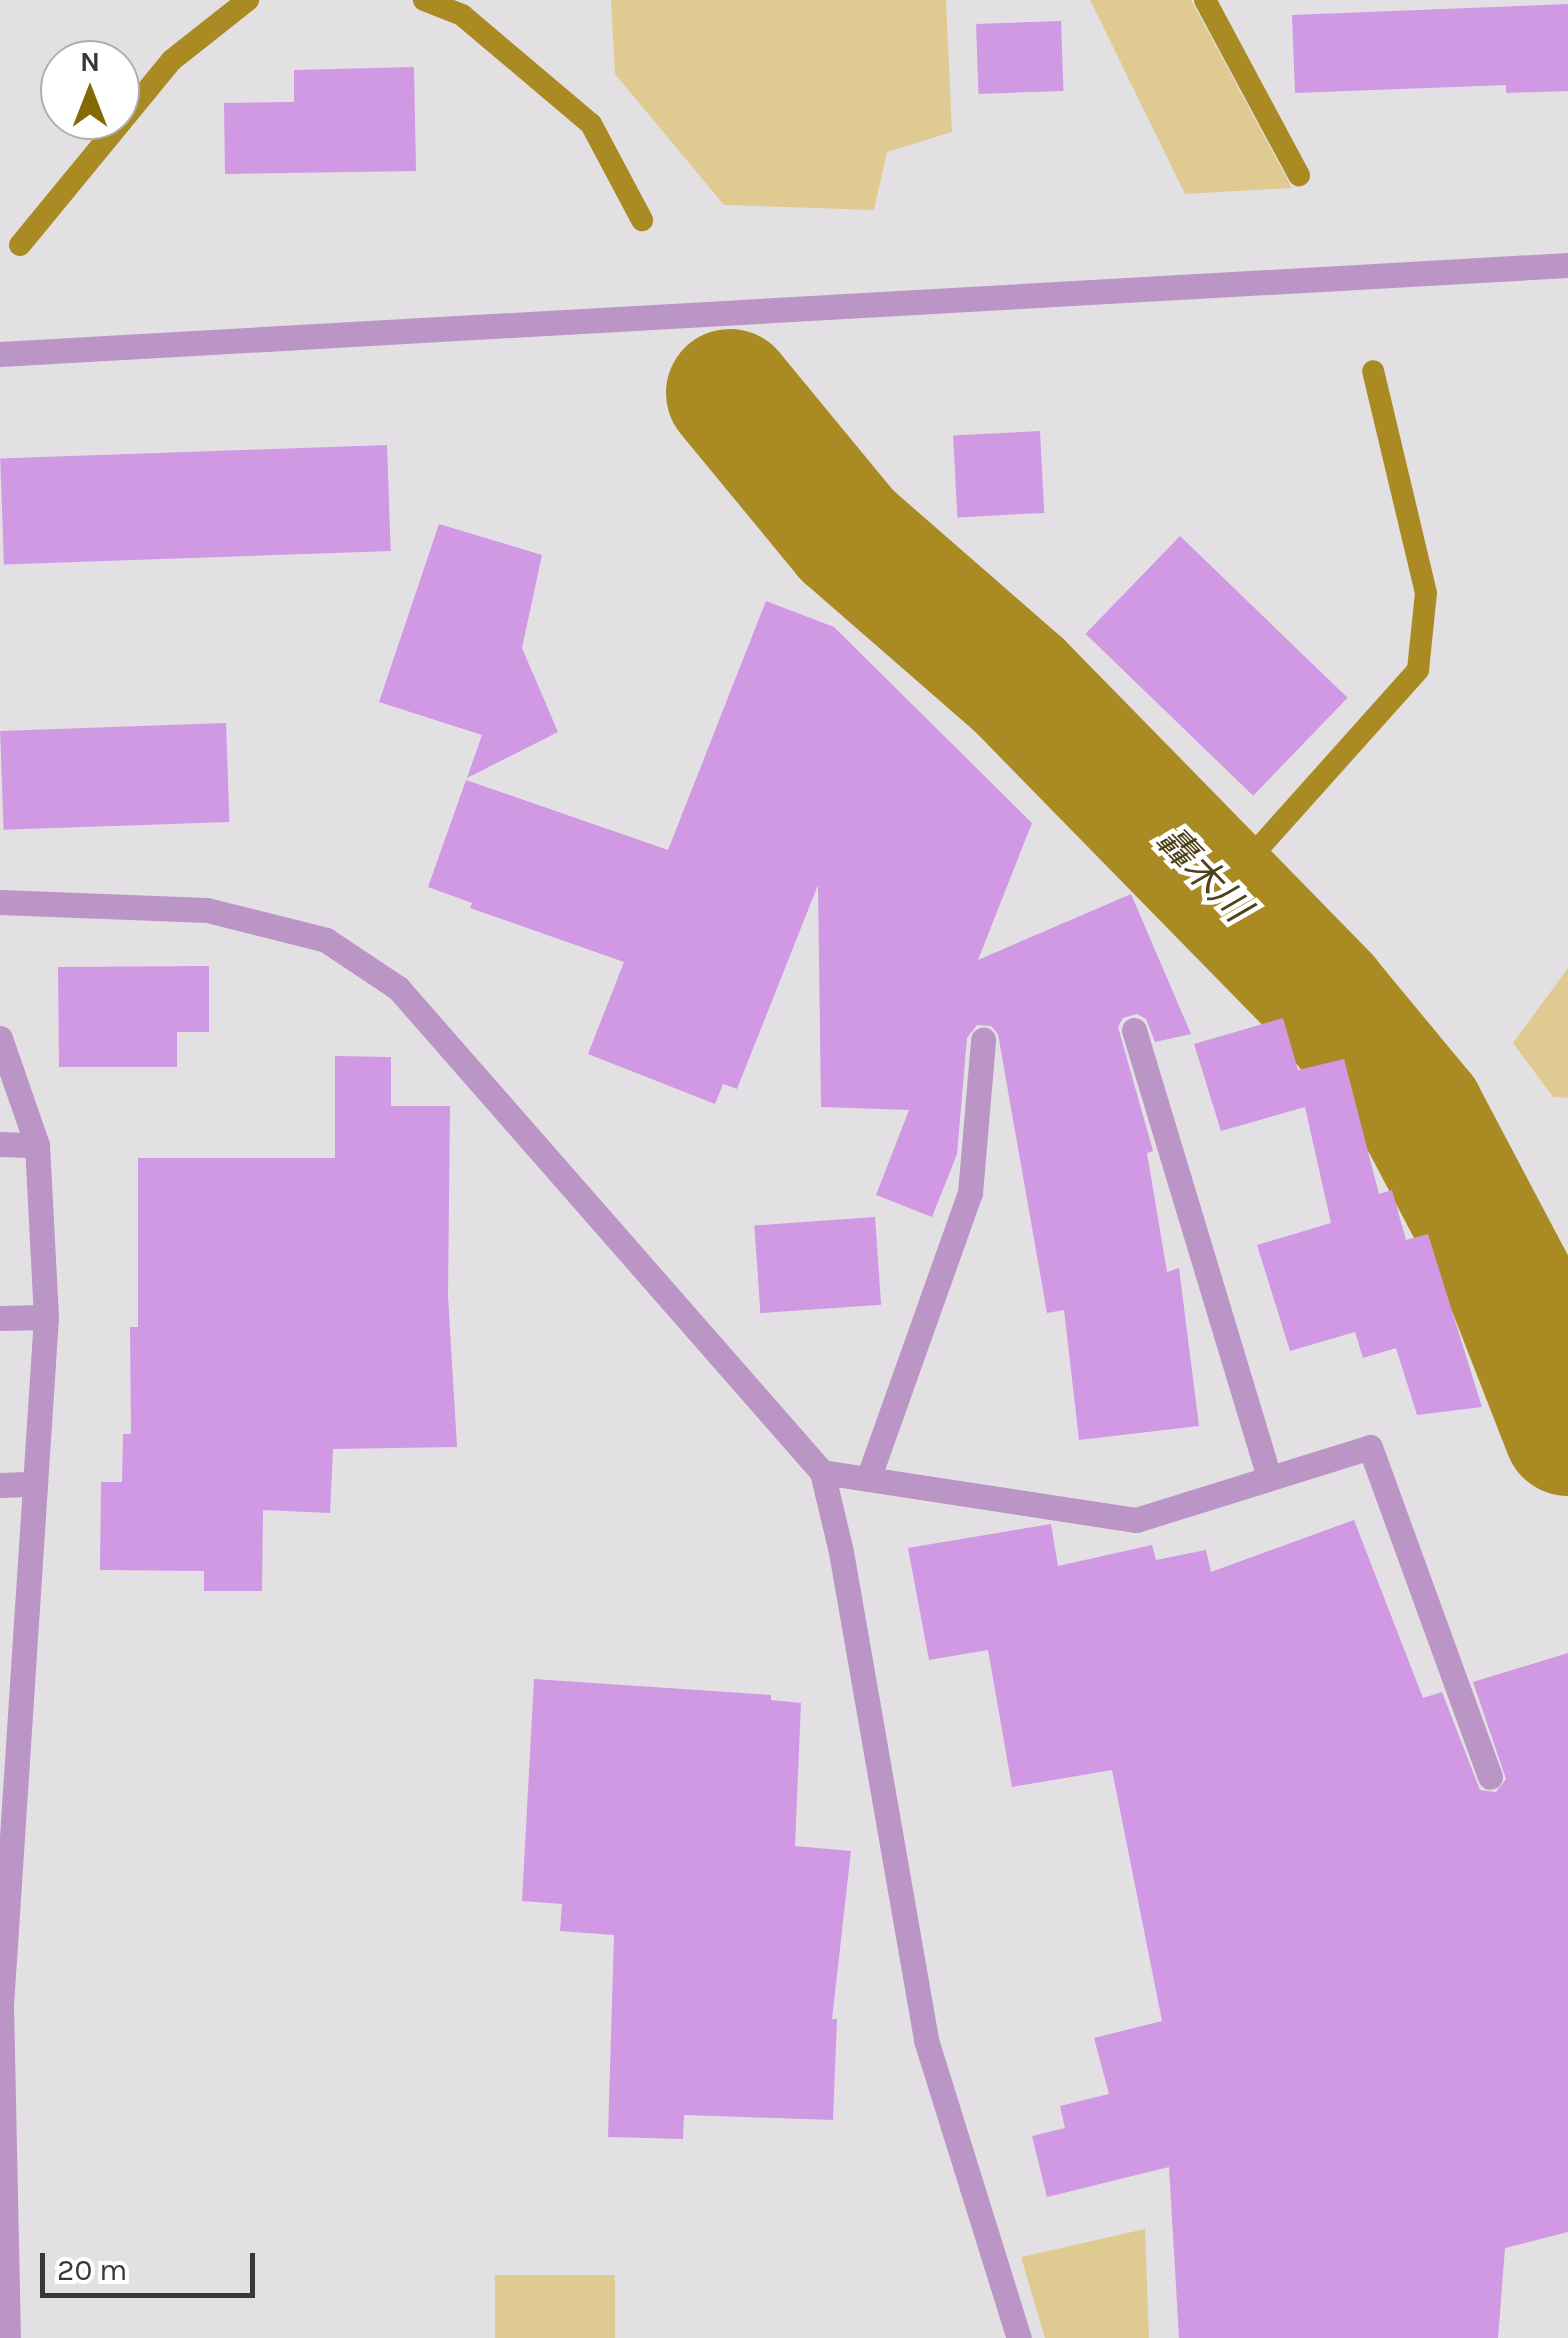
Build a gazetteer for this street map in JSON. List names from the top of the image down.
{
  "water": ["轟木川"],
  "scale_bar": "20 m",
  "north": "top"
}
